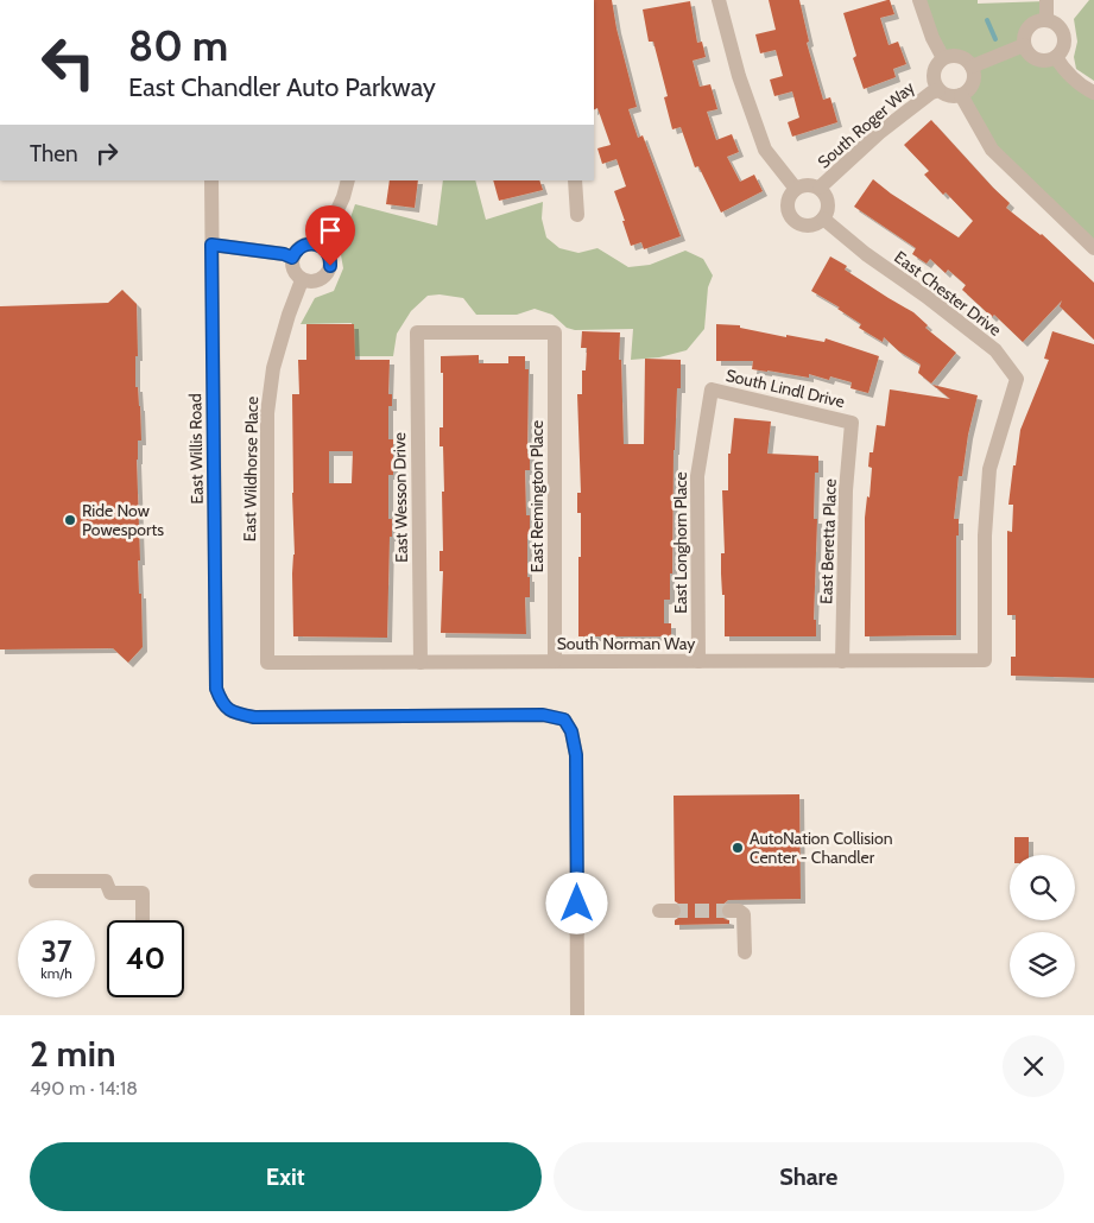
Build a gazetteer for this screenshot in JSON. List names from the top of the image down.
{
  "streets": {
    "street": [
      "South Roger Way",
      "East Chester Drive",
      "South Lindl Drive",
      "East Willis Road",
      "East Wildhorse Place",
      "East Remington Place",
      "East Wesson Drive",
      "East Beretta Place",
      "East Longhorn Place",
      "South Norman Way"
    ]
  },
  "crossings": [
    ["South Roger Way", "East Chester Drive"],
    ["East Chester Drive", "South Norman Way"],
    ["South Lindl Drive", "East Beretta Place"],
    ["South Lindl Drive", "East Longhorn Place"],
    ["East Wildhorse Place", "South Norman Way"],
    ["East Remington Place", "East Wesson Drive"],
    ["East Remington Place", "South Norman Way"],
    ["East Wesson Drive", "South Norman Way"],
    ["East Beretta Place", "South Norman Way"],
    ["East Longhorn Place", "South Norman Way"]
  ],
  "places": ["Ride Now Powesports", "AutoNation Collision Center - Chandler"],
  "page": {
    "turn": ["80 m", "East Chandler Auto Parkway"],
    "then": "Then",
    "speed": "37 km/h",
    "limit": "40",
    "heading": ["2 min", "490 m · 14:18"],
    "buttons": ["Exit", "Share"]
  }
}
